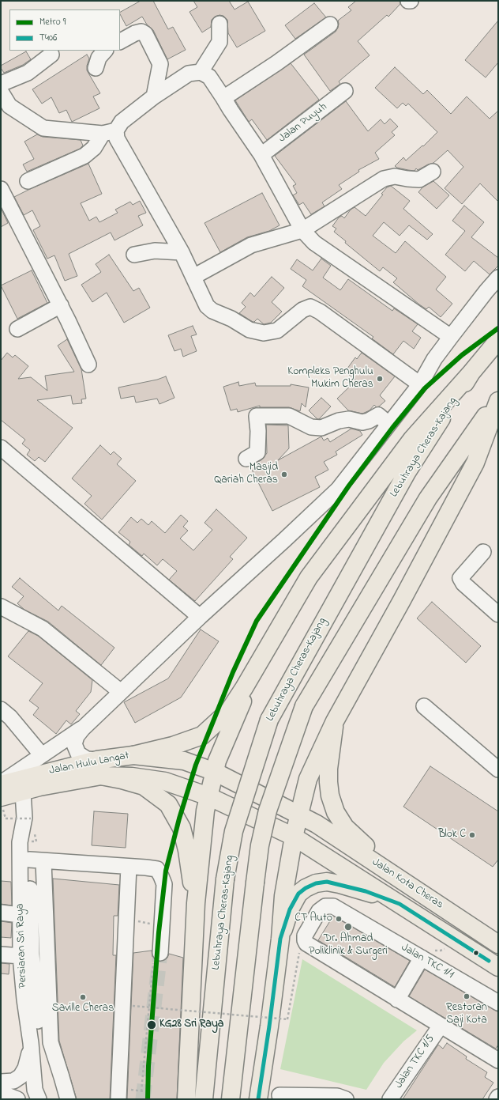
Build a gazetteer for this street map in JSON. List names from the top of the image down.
{
  "streets": {
    "main road": ["Lebuhraya Cheras–Kajang", "Jalan Hulu Langat", "Jalan Kota Cheras"],
    "street": [
      "Jalan Puyuh",
      "Persiaran Sri Raya",
      "Jalan TKC 1/1",
      "Jalan TKC 1/5"
    ]
  },
  "crossings": [
    ["Jalan Hulu Langat", "Jalan Kota Cheras"],
    ["Jalan Hulu Langat", "Persiaran Sri Raya"]
  ],
  "places": [
    "Kompleks Penghulu Mukim Cheras",
    "Masjid Qariah Cheras",
    "Blok C",
    "CT Auto",
    "Dr. Ahmad Poliklinik & Surgeri",
    "Restoran Saji Kota",
    "Saville Cheras",
    "KG28 Sri Raya"
  ],
  "lines": ["metro line 9", "transit line T406"],
  "legend": ["Metro 9", "T406"]
}
